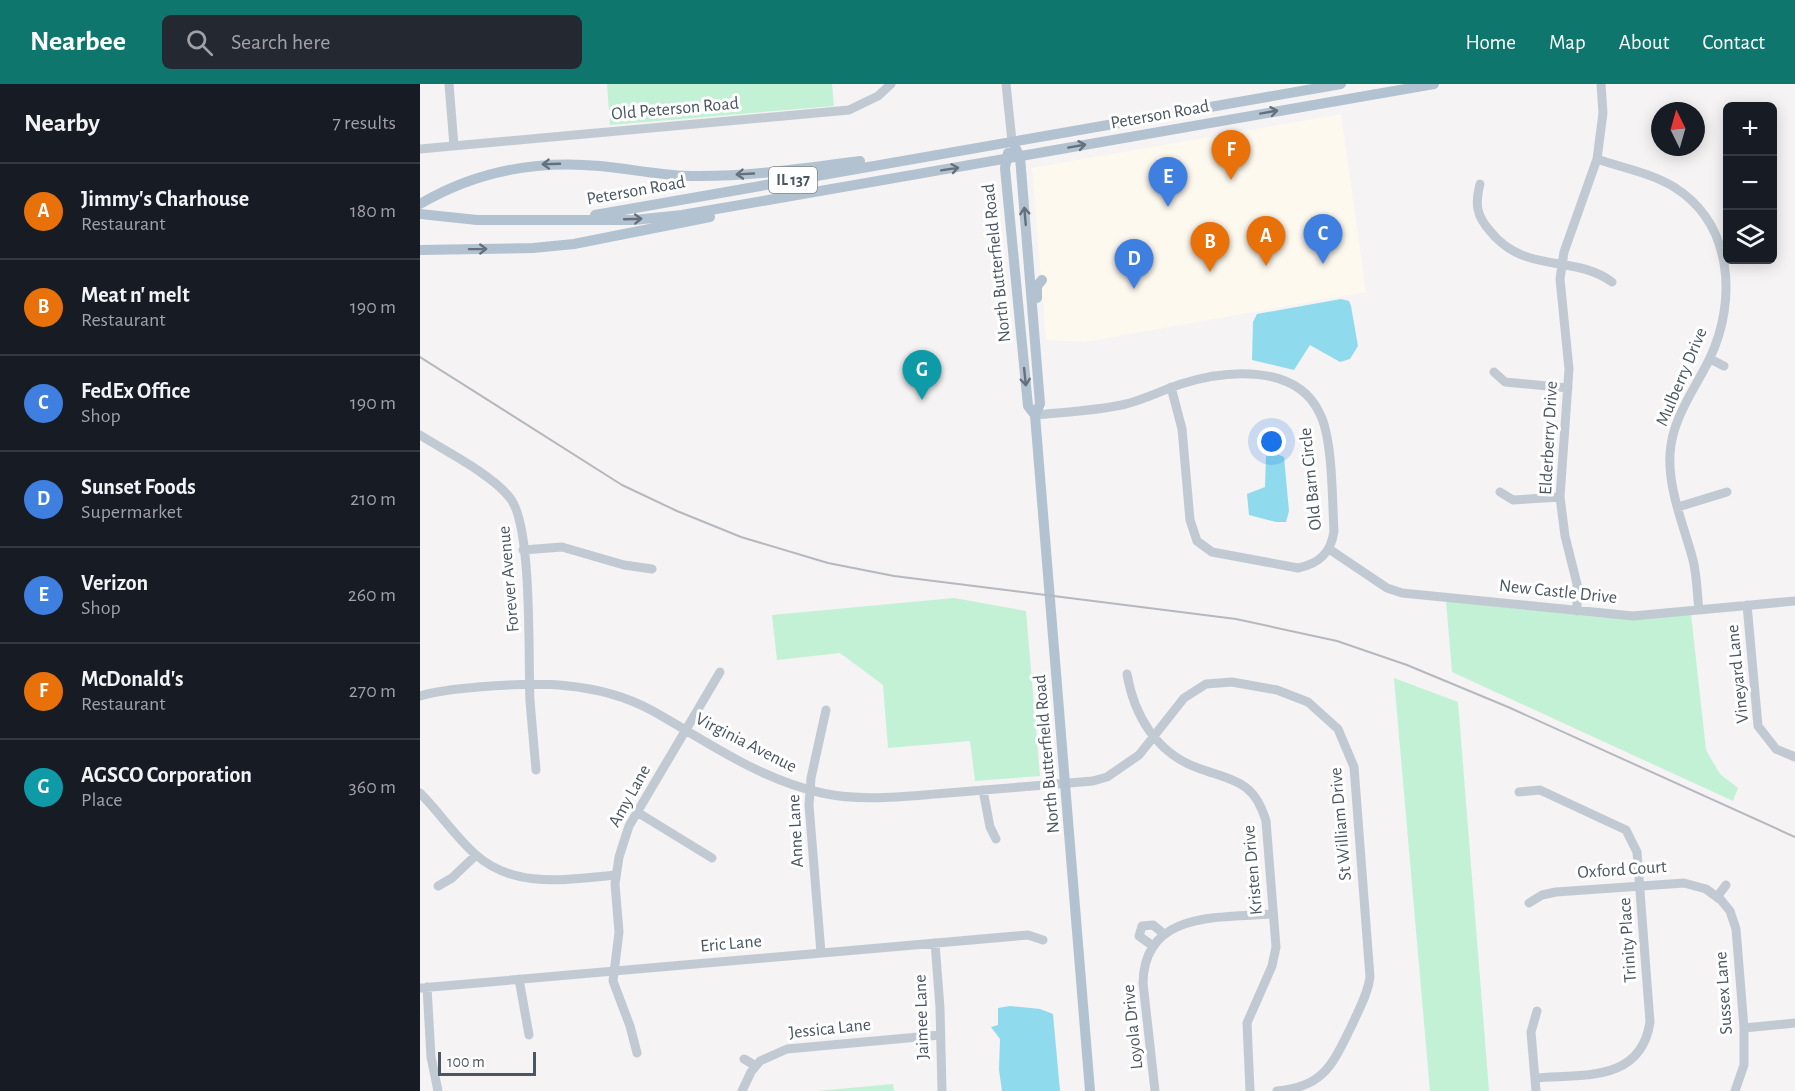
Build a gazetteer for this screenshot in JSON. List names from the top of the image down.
{
  "streets": {
    "main road": ["Peterson Road", "IL 137", "North Butterfield Road"],
    "street": [
      "Old Peterson Road",
      "Mulberry Drive",
      "Elderberry Drive",
      "Old Barn Circle",
      "Forever Avenue",
      "New Castle Drive",
      "Vineyard Lane",
      "Virginia Avenue",
      "Amy Lane",
      "St William Drive",
      "Anne Lane",
      "Kristen Drive",
      "Oxford Court",
      "Trinity Place",
      "Eric Lane",
      "Sussex Lane",
      "Jaimee Lane",
      "Loyola Drive",
      "Jessica Lane"
    ]
  },
  "crossings": [
    ["Peterson Road", "IL 137"],
    ["Peterson Road", "North Butterfield Road"],
    ["North Butterfield Road", "Old Barn Circle"],
    ["North Butterfield Road", "Virginia Avenue"],
    ["North Butterfield Road", "St William Drive"],
    ["Mulberry Drive", "New Castle Drive"],
    ["Elderberry Drive", "New Castle Drive"],
    ["Old Barn Circle", "New Castle Drive"],
    ["Forever Avenue", "Virginia Avenue"],
    ["New Castle Drive", "Vineyard Lane"],
    ["Virginia Avenue", "Amy Lane"],
    ["Virginia Avenue", "St William Drive"],
    ["Virginia Avenue", "Anne Lane"],
    ["Amy Lane", "Eric Lane"],
    ["St William Drive", "Kristen Drive"],
    ["Anne Lane", "Eric Lane"],
    ["Kristen Drive", "Loyola Drive"],
    ["Oxford Court", "Trinity Place"],
    ["Oxford Court", "Sussex Lane"],
    ["Eric Lane", "Jaimee Lane"],
    ["Jaimee Lane", "Jessica Lane"]
  ],
  "scale_bar": "100 m",
  "north": "top",
  "page": {
    "header": "Nearbee",
    "search": "Search here",
    "nav": [
      "Home",
      "Map",
      "About",
      "Contact"
    ],
    "heading": ["Nearby", "7 results"],
    "map_buttons": ["+", "−"],
    "pins": [
      "F",
      "E",
      "C",
      "A",
      "B",
      "D",
      "G"
    ],
    "list": [
      {
        "mark": "A",
        "name": "Jimmy's Charhouse",
        "note": "Restaurant",
        "value": "180 m"
      },
      {
        "mark": "B",
        "name": "Meat n' melt",
        "note": "Restaurant",
        "value": "190 m"
      },
      {
        "mark": "C",
        "name": "FedEx Office",
        "note": "Shop",
        "value": "190 m"
      },
      {
        "mark": "D",
        "name": "Sunset Foods",
        "note": "Supermarket",
        "value": "210 m"
      },
      {
        "mark": "E",
        "name": "Verizon",
        "note": "Shop",
        "value": "260 m"
      },
      {
        "mark": "F",
        "name": "McDonald's",
        "note": "Restaurant",
        "value": "270 m"
      },
      {
        "mark": "G",
        "name": "AGSCO Corporation",
        "note": "Place",
        "value": "360 m"
      }
    ],
    "scale": "100 m"
  }
}
